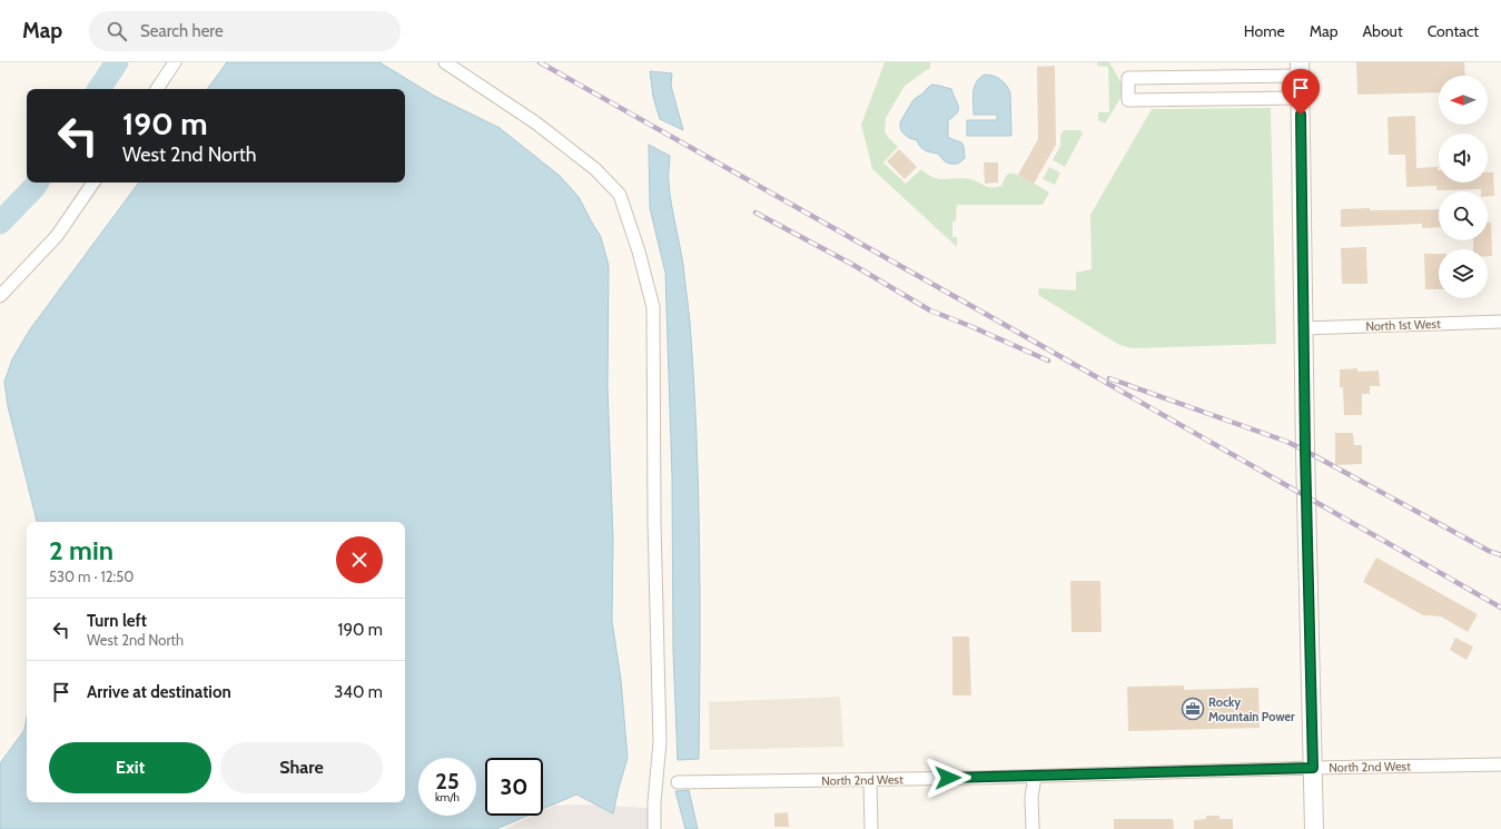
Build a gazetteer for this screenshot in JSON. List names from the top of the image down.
{
  "streets": {
    "street": ["North 1st West", "North 2nd West"]
  },
  "places": {
    "office": ["Rocky Mountain Power"]
  },
  "north": "left",
  "page": {
    "header": "Map",
    "search": "Search here",
    "nav": [
      "Home",
      "Map",
      "About",
      "Contact"
    ],
    "turn": ["190 m", "West 2nd North"],
    "heading": ["2 min", "530 m · 12:50"],
    "list": [
      {
        "name": "Turn left",
        "note": "West 2nd North",
        "value": "190 m"
      },
      {
        "name": "Arrive at destination",
        "value": "340 m"
      }
    ],
    "buttons": ["Exit", "Share"],
    "speed": "25 km/h",
    "limit": "30"
  }
}
